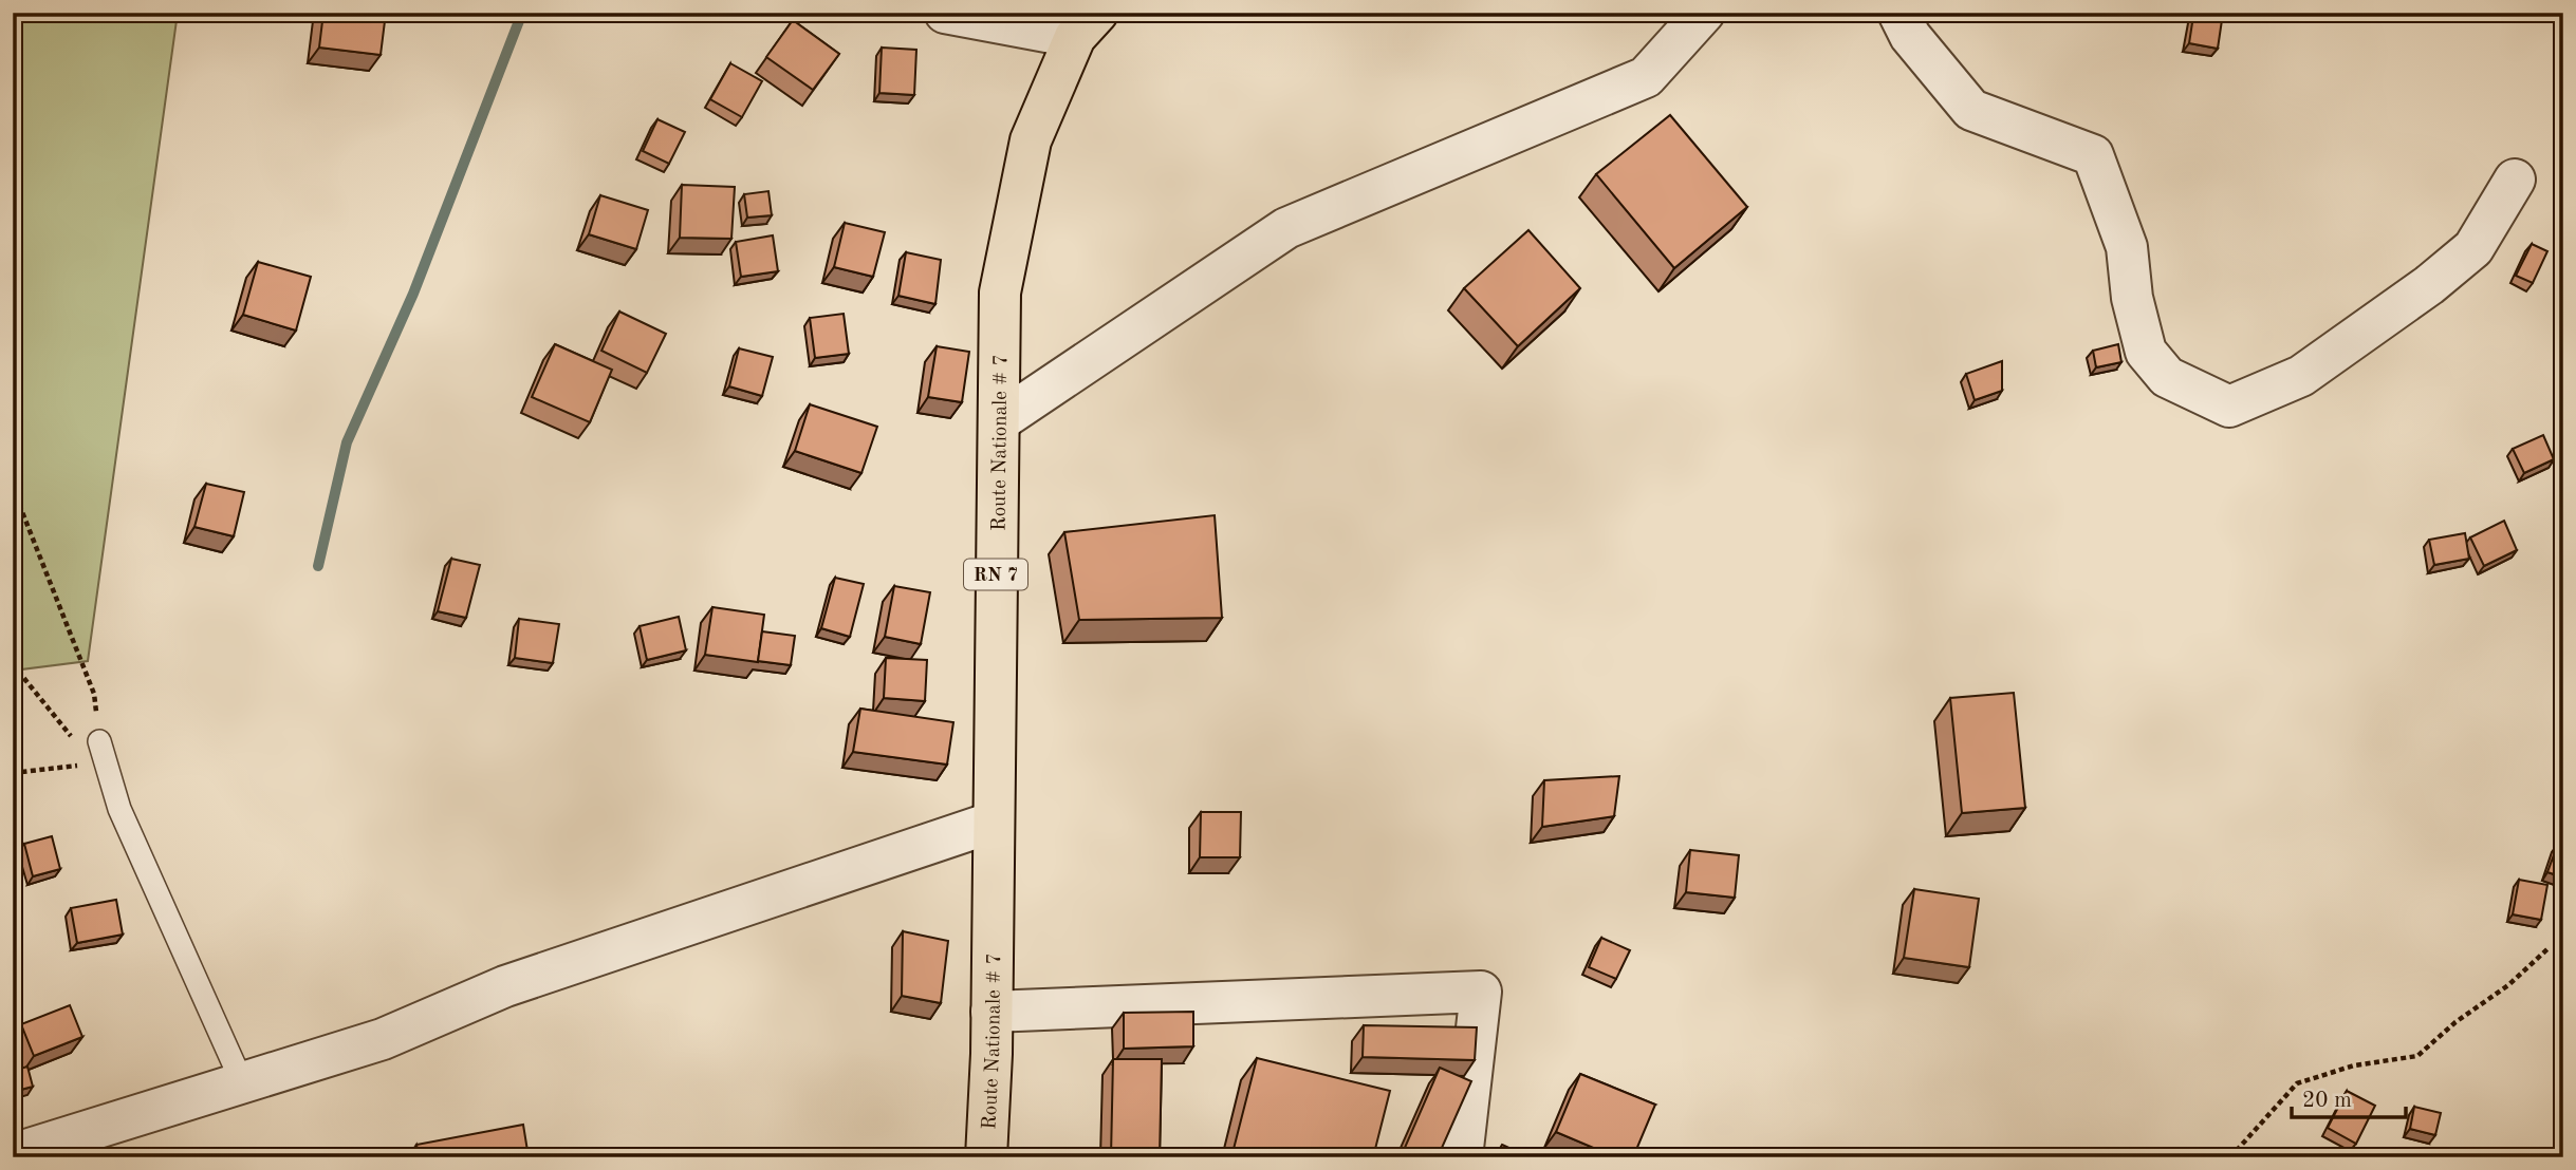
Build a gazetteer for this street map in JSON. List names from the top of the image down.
{
  "streets": {
    "main road": ["Route Nationale # 7", "RN 7"]
  },
  "scale_bar": "20 m"
}
